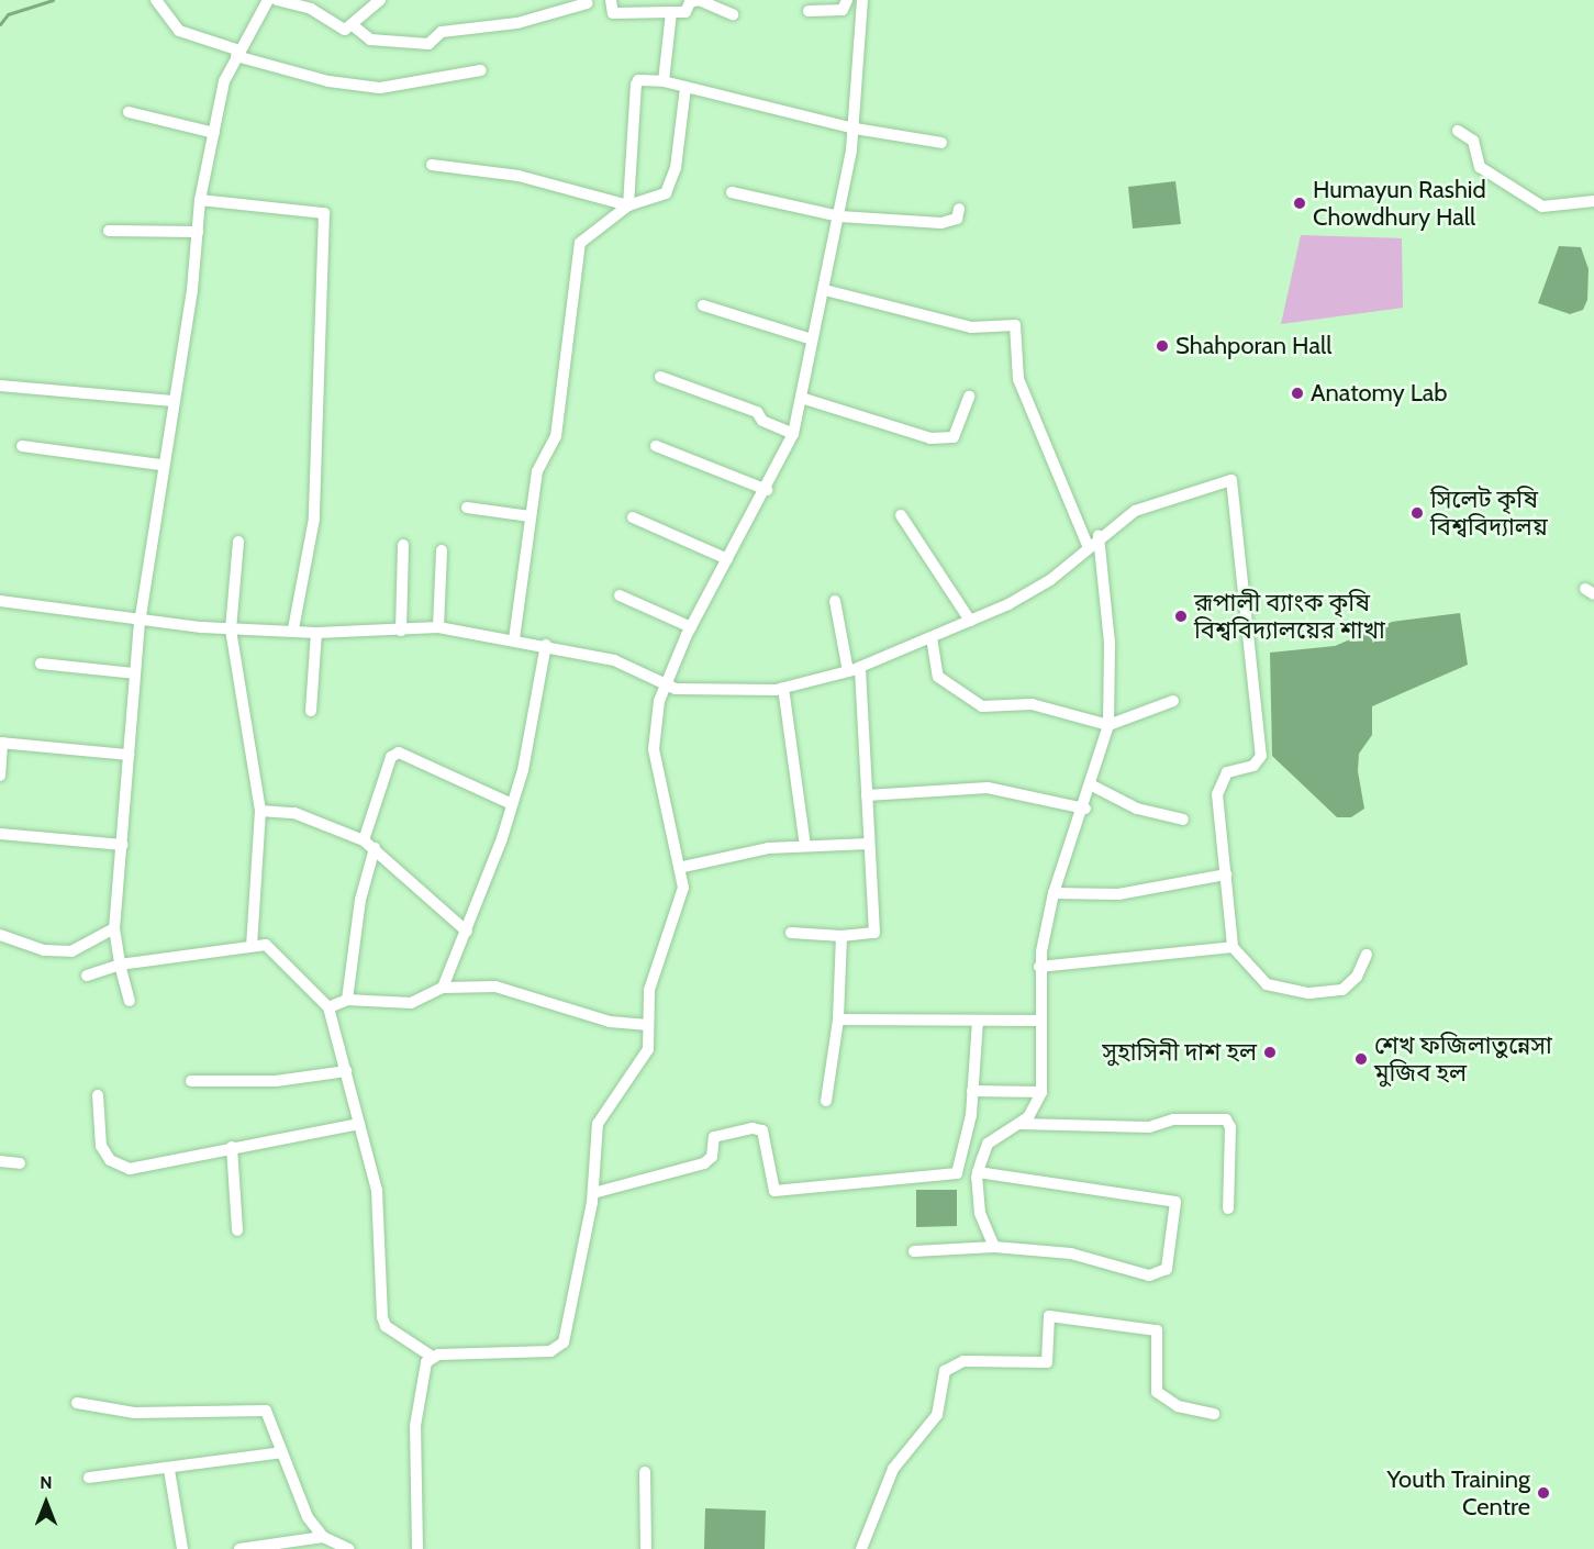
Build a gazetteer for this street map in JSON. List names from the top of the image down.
{
  "places": [
    "Humayun Rashid Chowdhury Hall",
    "Shahporan Hall",
    "Anatomy Lab",
    "সিলেট কৃষি বিশ্ববিদ্যালয়",
    "রূপালী ব্যাংক কৃষি বিশ্ববিদ্যালয়ের শাখা",
    "সুহাসিনী দাশ হল",
    "শেখ ফজিলাতুন্নেসা মুজিব হল",
    "Youth Training Centre"
  ],
  "north": "top"
}
